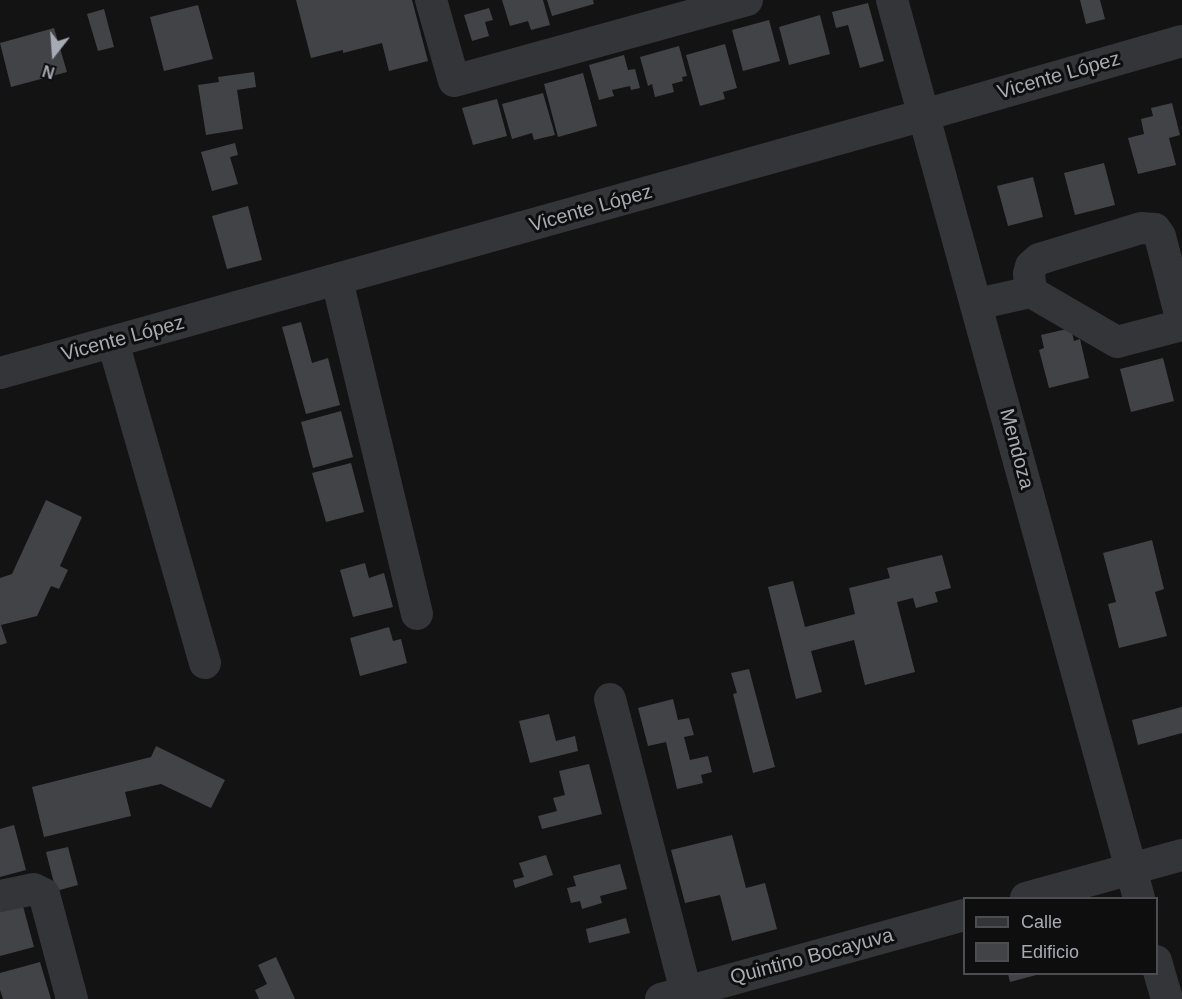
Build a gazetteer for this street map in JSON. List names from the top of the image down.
{
  "streets": {
    "street": ["Vicente López", "Mendoza", "Quintino Bocayuva"]
  },
  "crossings": [
    ["Vicente López", "Mendoza"]
  ],
  "legend": ["Calle", "Edificio"],
  "north": "bottom"
}
